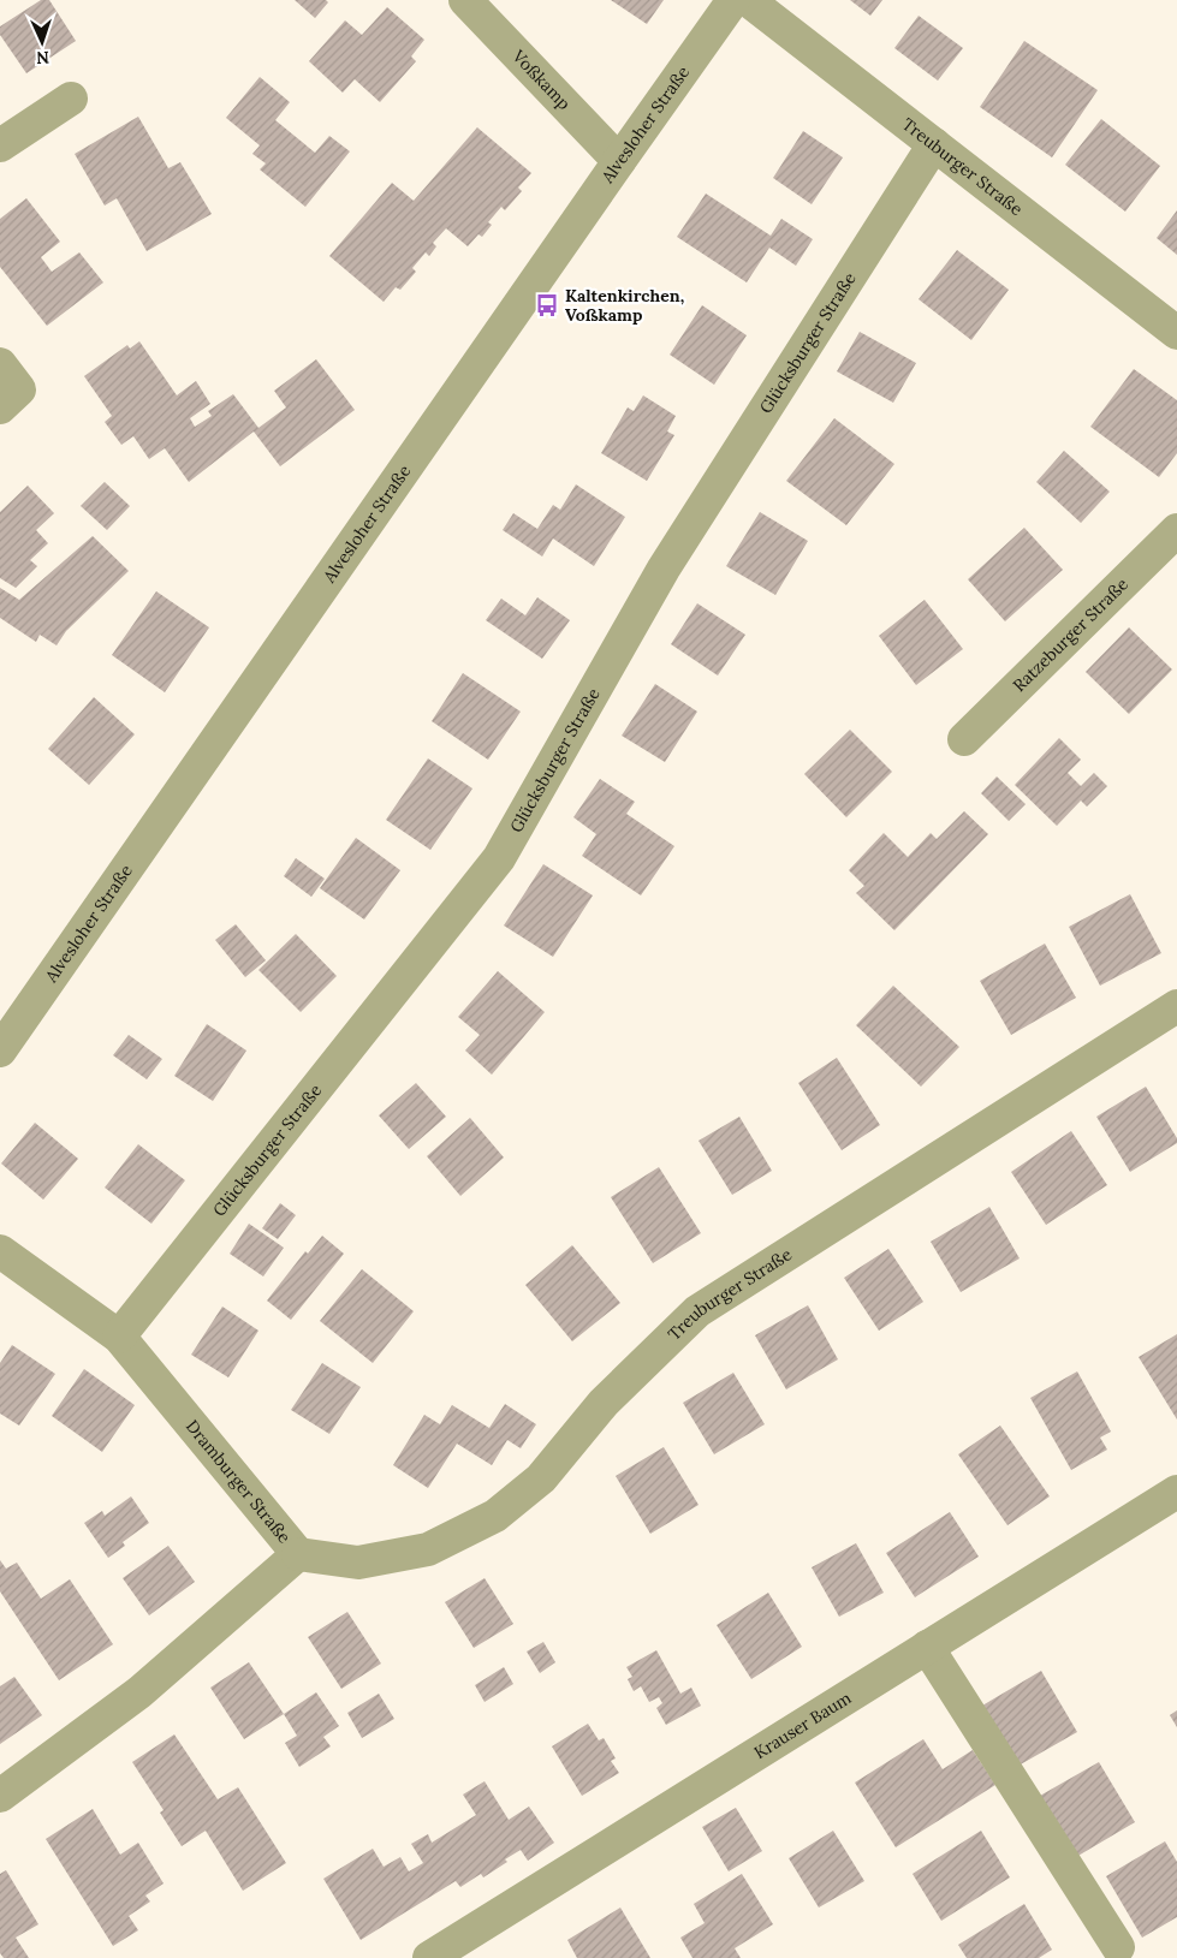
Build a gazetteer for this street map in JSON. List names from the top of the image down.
{
  "streets": {
    "street": [
      "Voßkamp",
      "Alvesloher Straße",
      "Treuburger Straße",
      "Glücksburger Straße",
      "Ratzeburger Straße",
      "Dramburger Straße",
      "Krauser Baum"
    ]
  },
  "crossings": [
    ["Voßkamp", "Alvesloher Straße"],
    ["Treuburger Straße", "Glücksburger Straße"],
    ["Treuburger Straße", "Dramburger Straße"],
    ["Glücksburger Straße", "Dramburger Straße"]
  ],
  "places": {
    "bus stop": ["Kaltenkirchen, Voßkamp"]
  },
  "north": "bottom"
}
